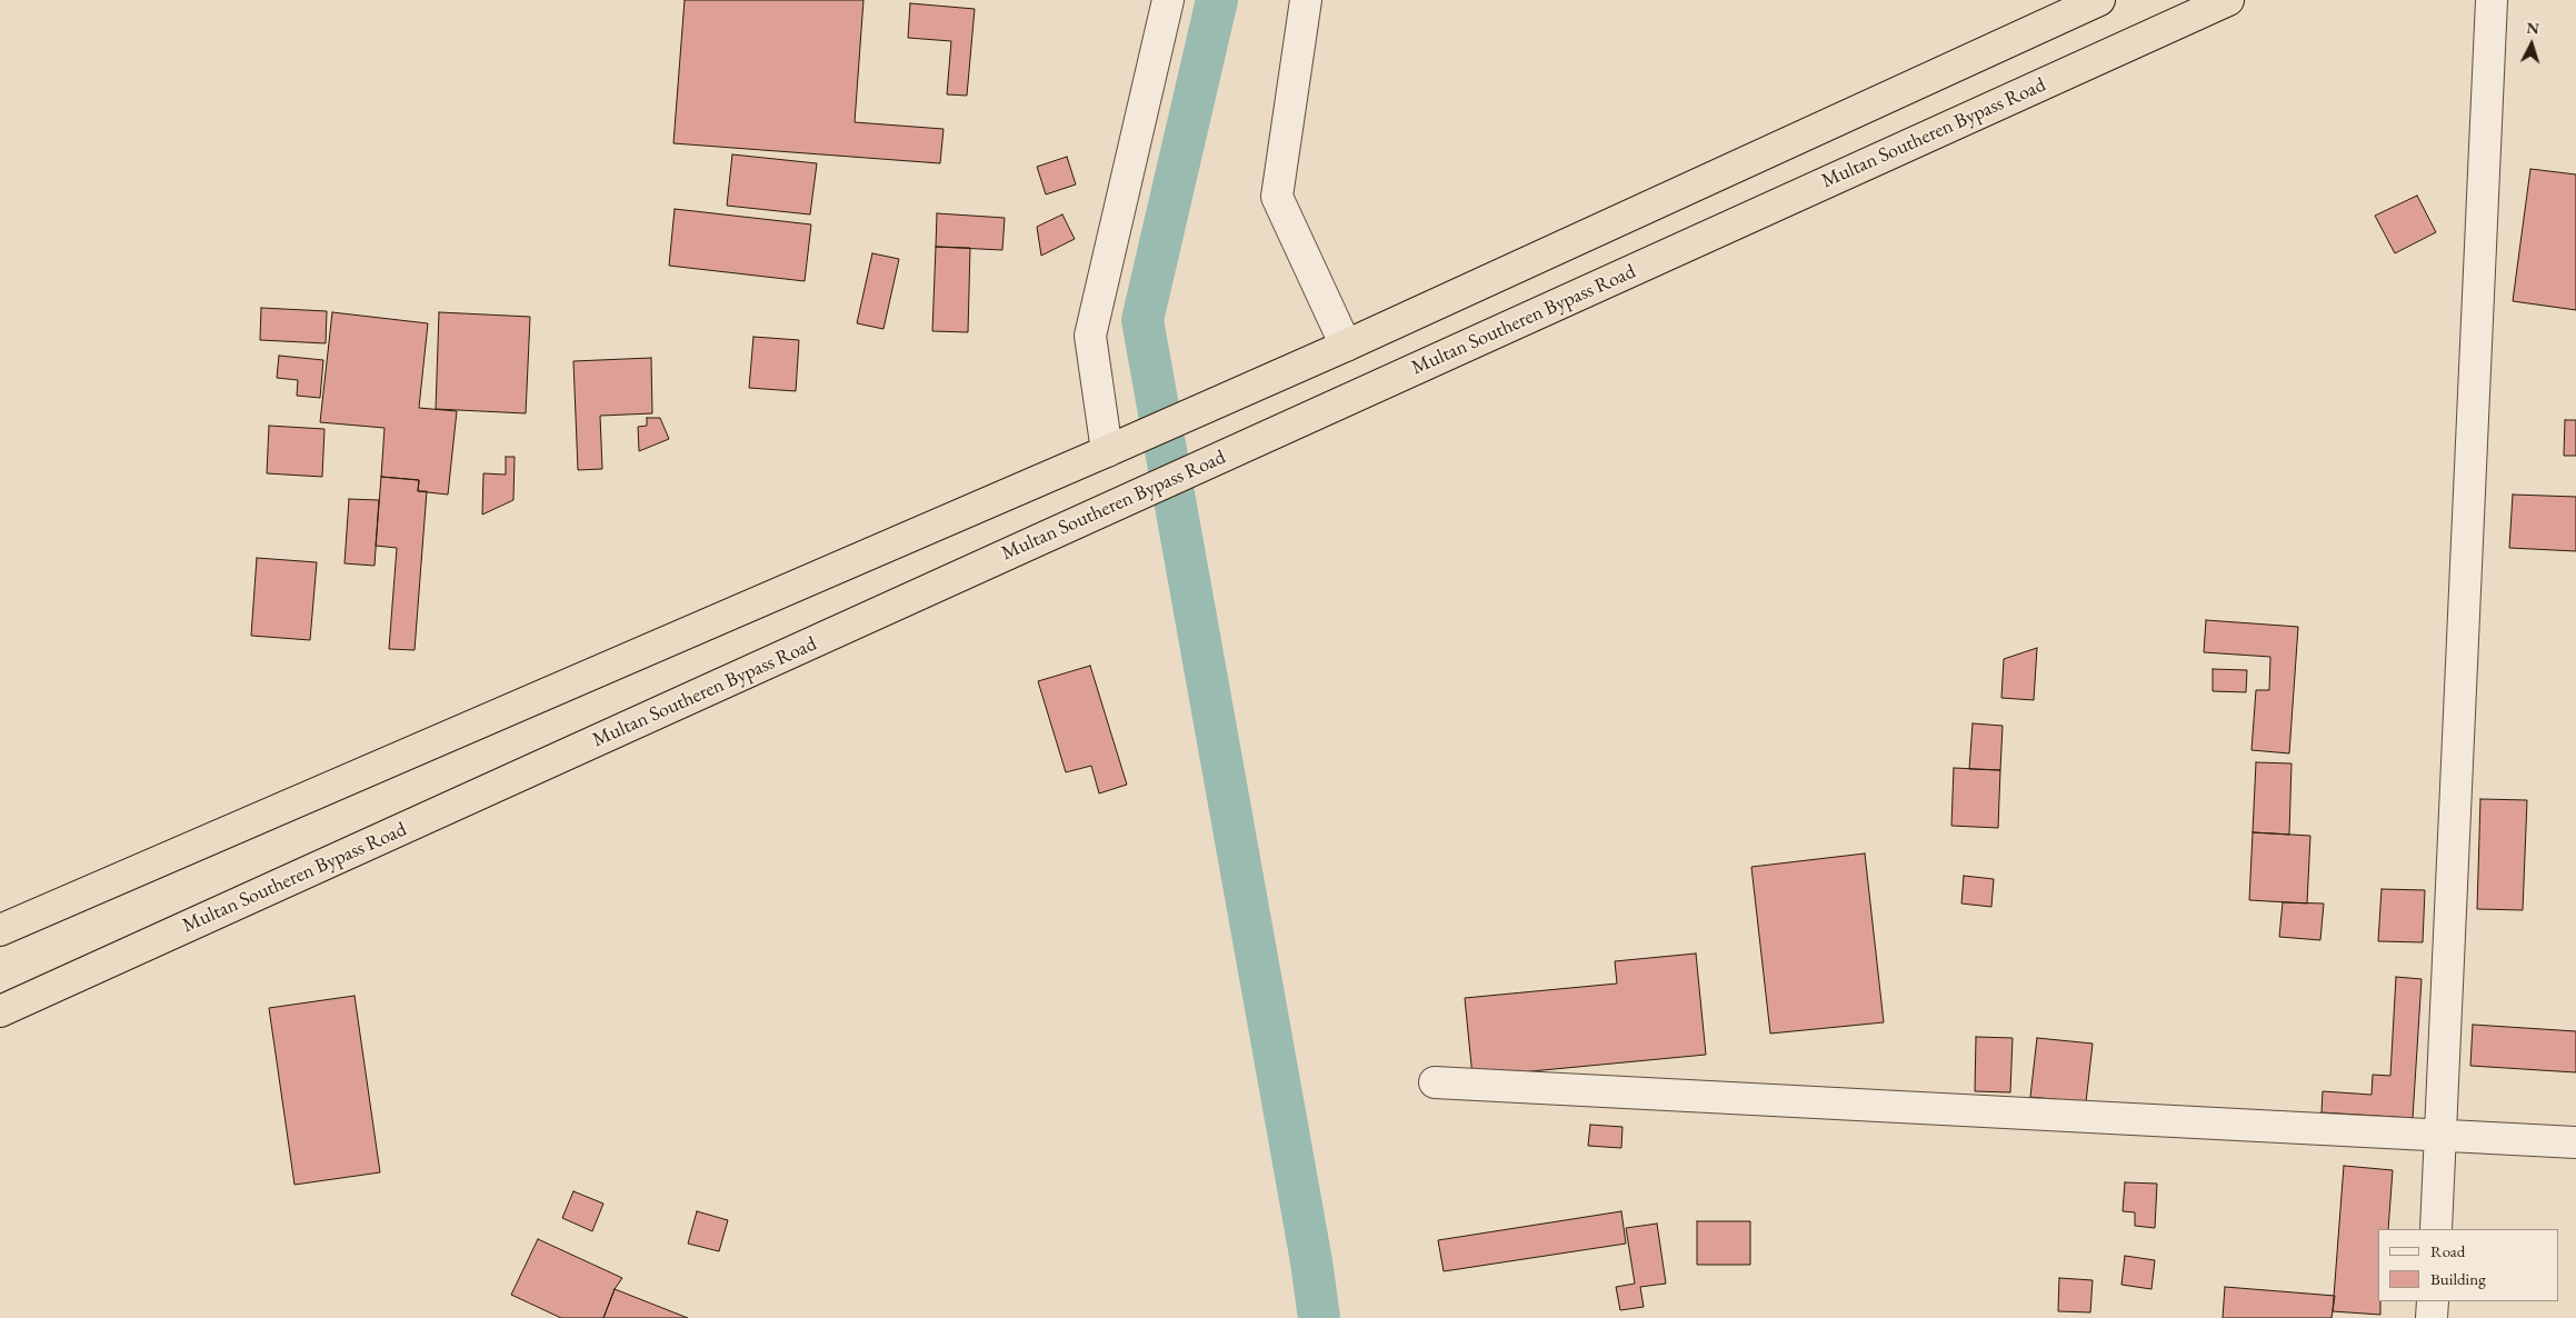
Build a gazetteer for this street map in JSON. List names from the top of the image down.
{
  "streets": {
    "highway": ["Multan Southeren Bypass Road"]
  },
  "legend": ["Road", "Building"],
  "north": "top"
}
